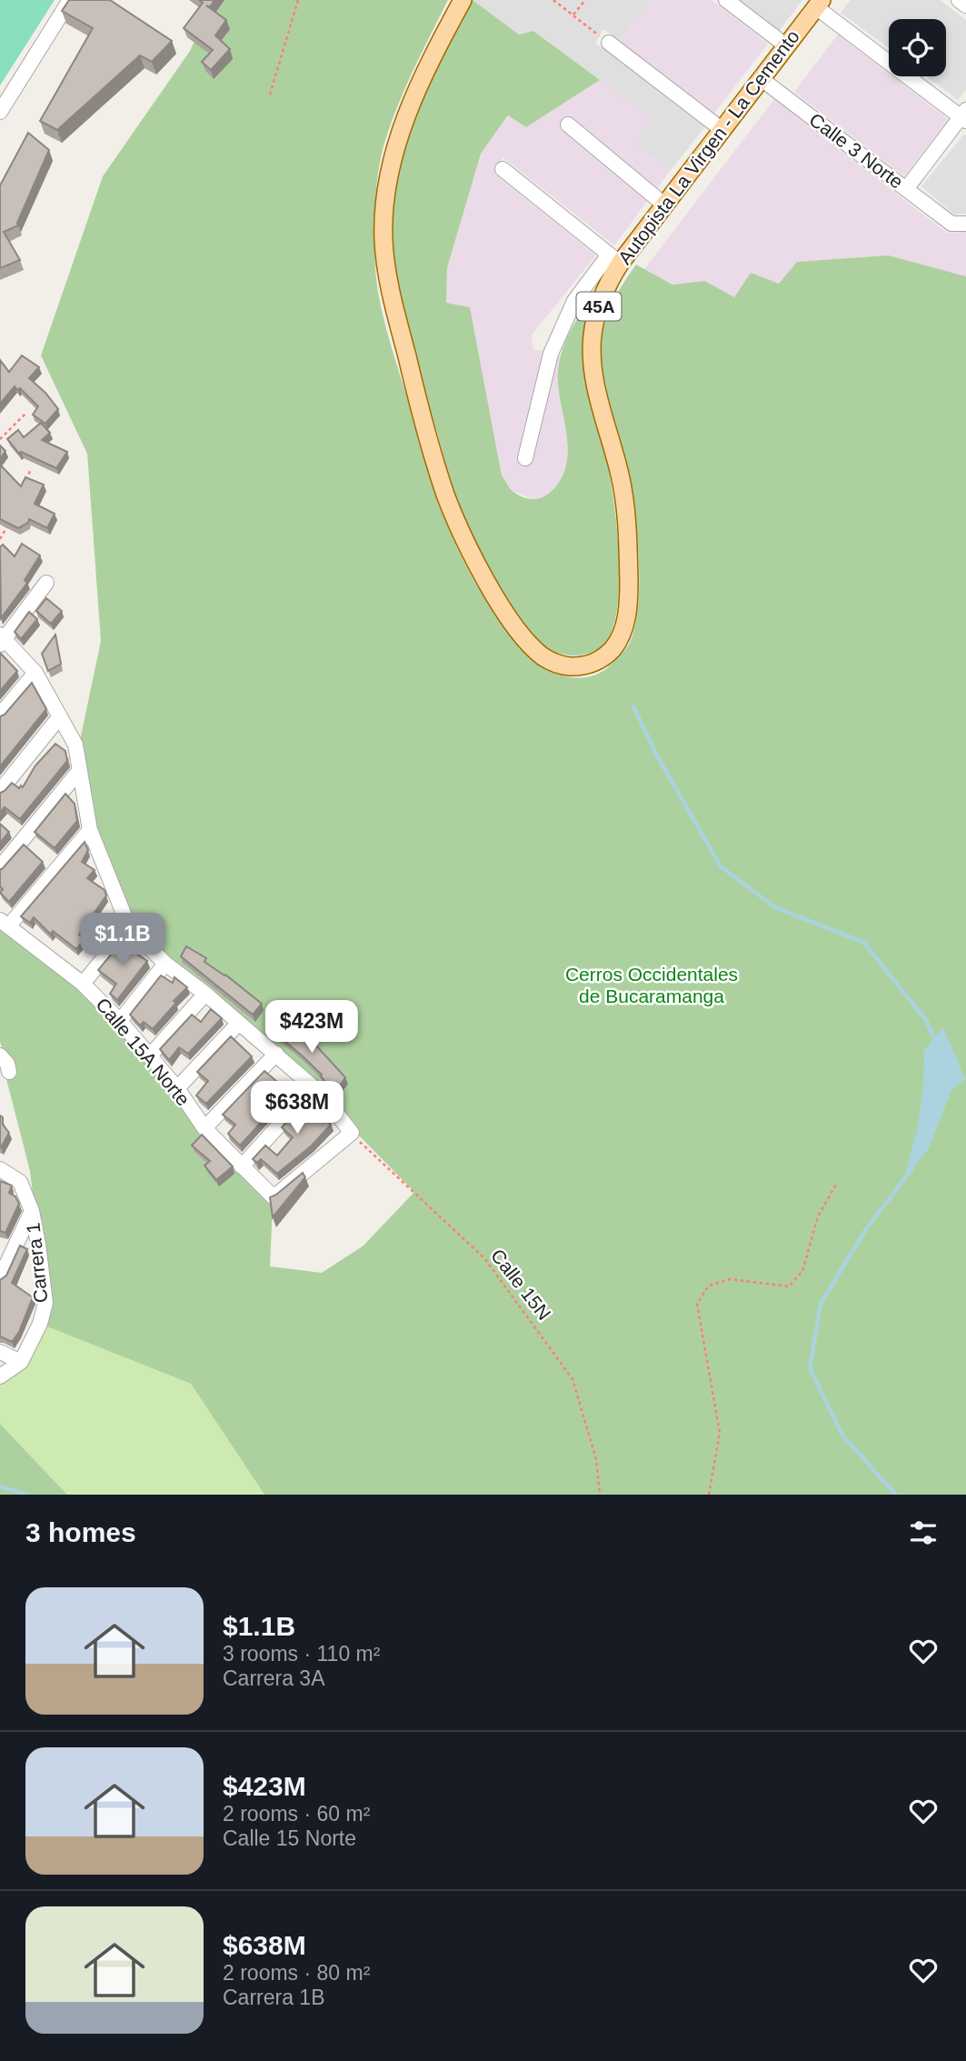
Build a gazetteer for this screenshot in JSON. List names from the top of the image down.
{
  "streets": {
    "main road": ["Autopista La Virgen - La Cemento", "45A"],
    "street": ["Calle 3 Norte", "Calle 15A Norte", "Carrera 1"],
    "path": ["Calle 15N"]
  },
  "crossings": [
    ["Autopista La Virgen - La Cemento", "Calle 3 Norte"],
    ["Calle 15A Norte", "Calle 15N"]
  ],
  "parks": ["Cerros Occidentales de Bucaramanga"],
  "page": {
    "price": ["$1.1B", "$423M", "$638M"],
    "heading": "3 homes",
    "list": [
      {
        "name": "$1.1B",
        "note": "3 rooms · 110 m² · Carrera 3A"
      },
      {
        "name": "$423M",
        "note": "2 rooms · 60 m² · Calle 15 Norte"
      },
      {
        "name": "$638M",
        "note": "2 rooms · 80 m² · Carrera 1B"
      }
    ]
  }
}
